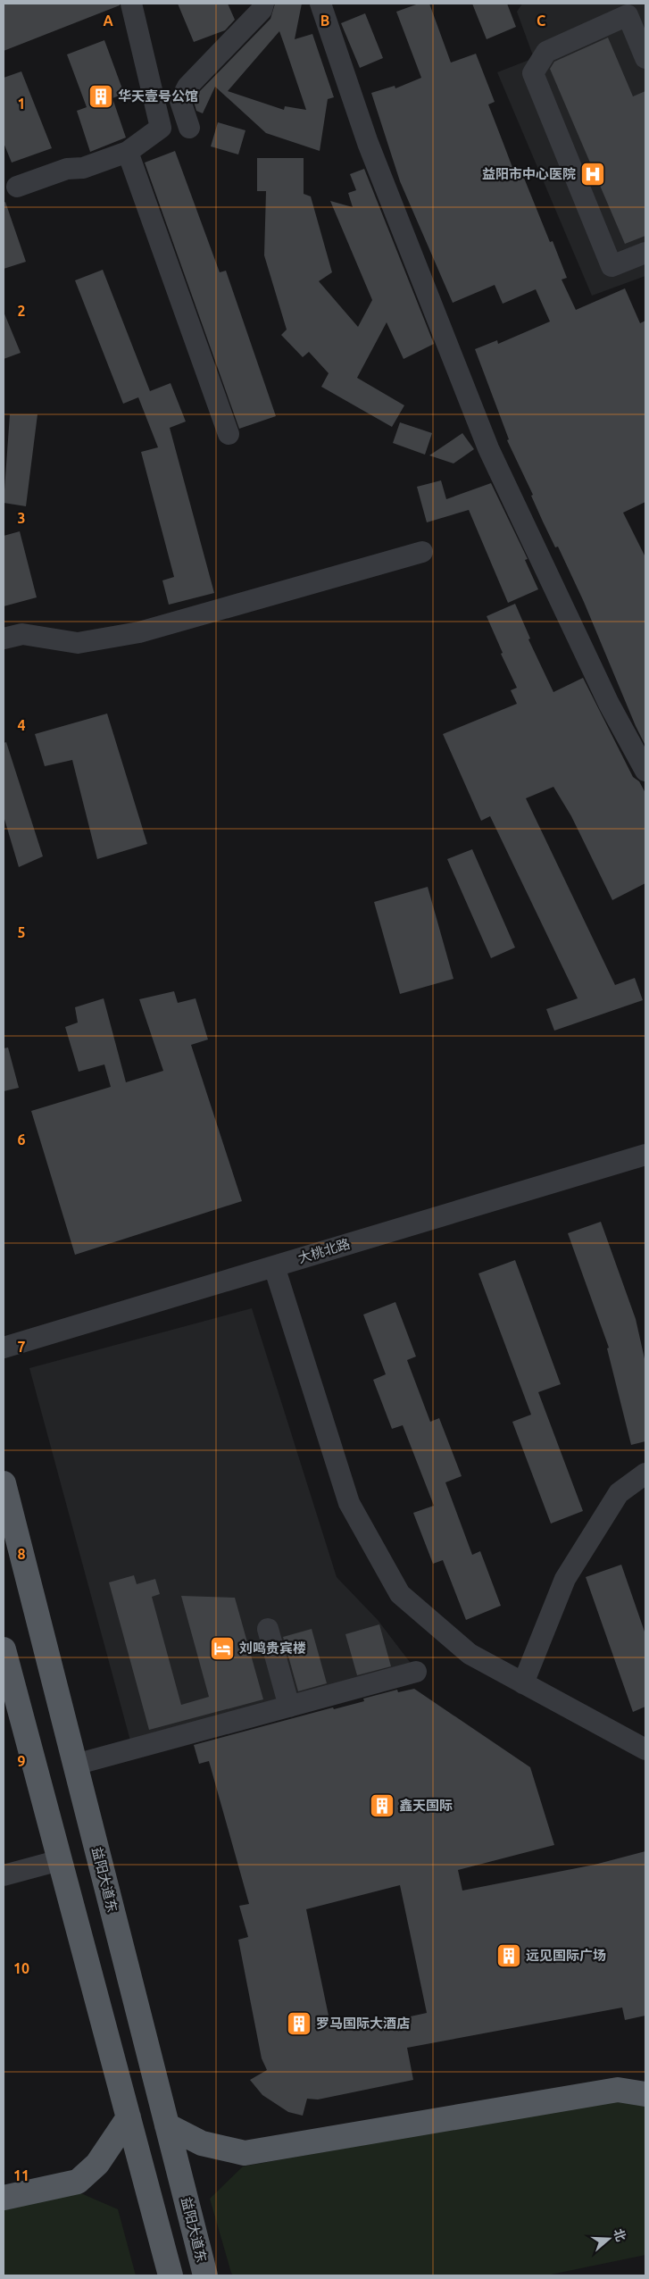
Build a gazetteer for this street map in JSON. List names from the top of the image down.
{
  "streets": {
    "main road": ["益阳大道东"],
    "street": ["大桃北路"]
  },
  "places": {
    "building": [
      "华天壹号公馆",
      "鑫天国际",
      "远见国际广场",
      "罗马国际大酒店"
    ],
    "hospital": ["益阳市中心医院"],
    "hotel": ["刘鸣贵宾楼"]
  },
  "north": "right",
  "grid": {
    "columns": ["A", "B", "C"],
    "rows": [
      "1",
      "2",
      "3",
      "4",
      "5",
      "6",
      "7",
      "8",
      "9",
      "10",
      "11"
    ]
  }
}
